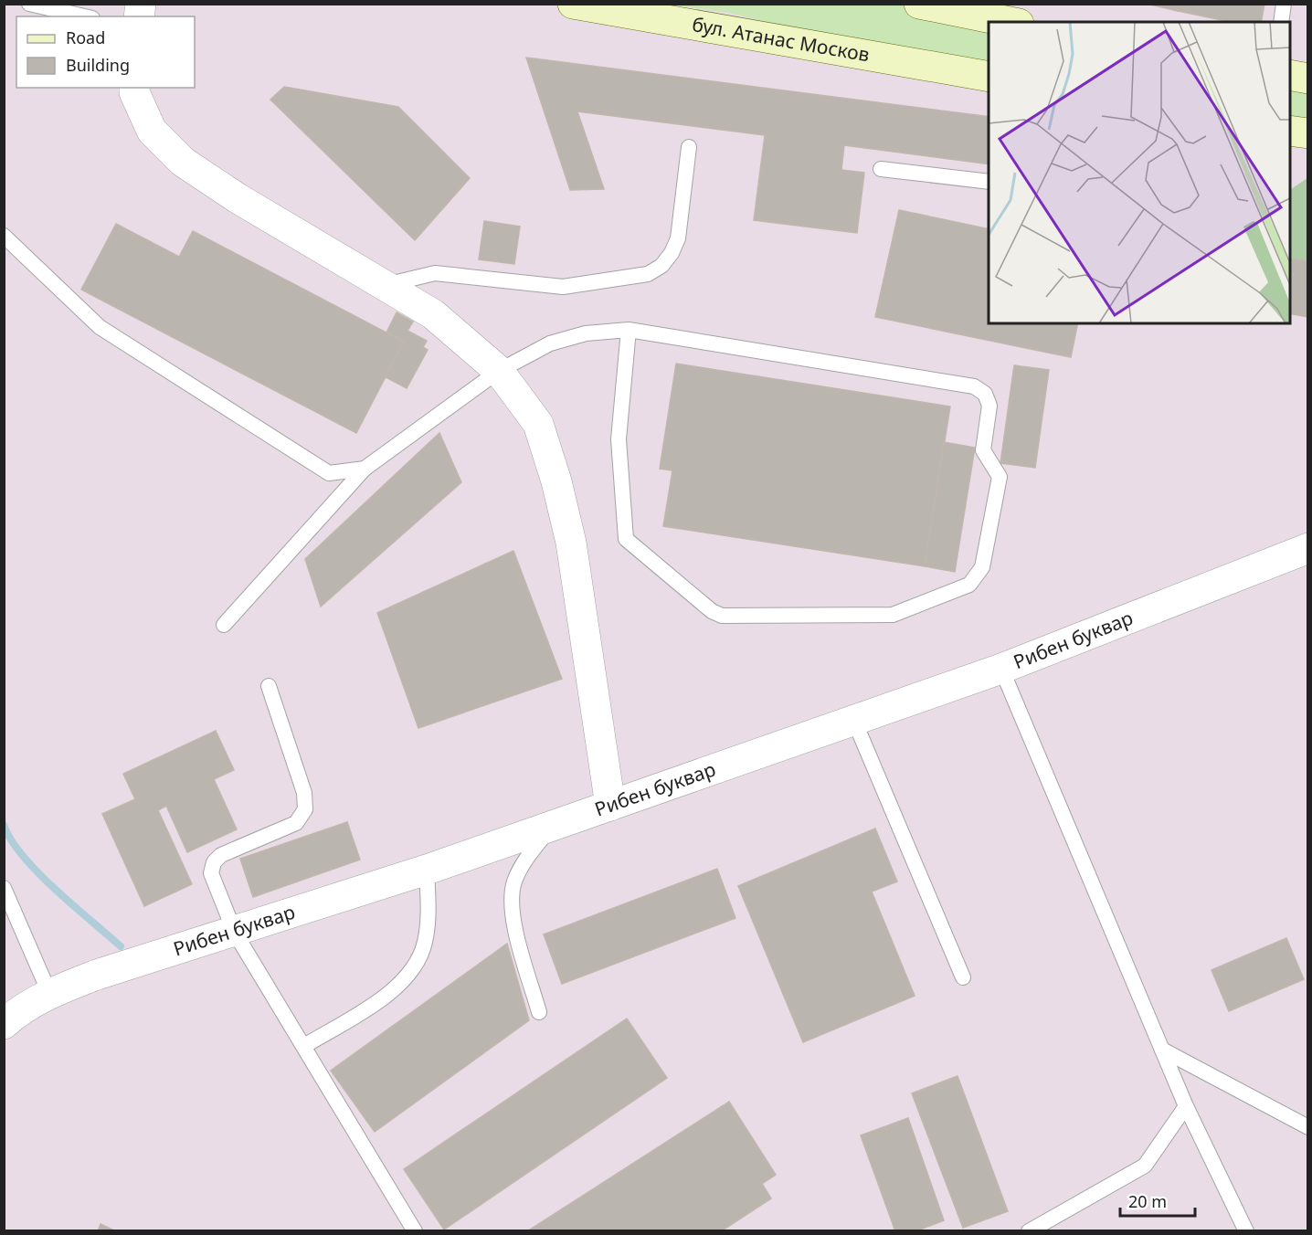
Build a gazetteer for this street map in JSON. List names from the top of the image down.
{
  "streets": {
    "main road": ["бул. Атанас Москов"],
    "street": ["Рибен буквар"]
  },
  "legend": ["Road", "Building"],
  "scale_bar": "20 m"
}
